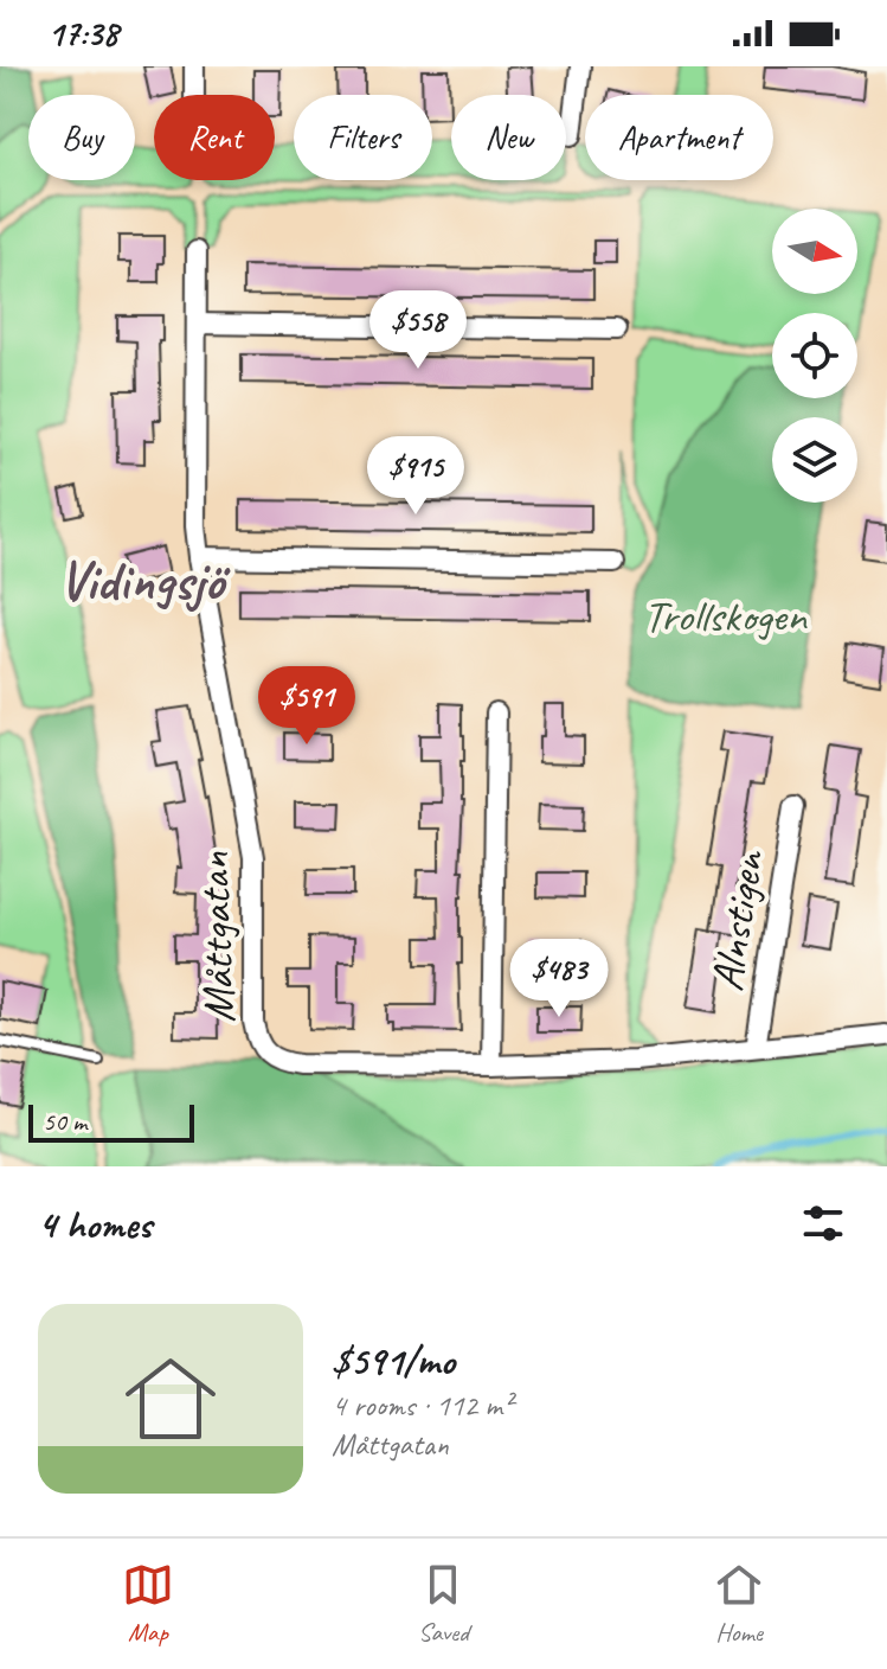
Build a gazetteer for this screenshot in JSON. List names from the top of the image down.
{
  "streets": {
    "street": ["Alnstigen", "Måttgatan"]
  },
  "crossings": [
    ["Alnstigen", "Måttgatan"]
  ],
  "districts": ["Vidingsjö"],
  "parks": ["Trollskogen"],
  "scale_bar": "50 m",
  "north": "right",
  "page": {
    "status": "17:38",
    "chip": [
      "Buy",
      "Rent",
      "Filters",
      "New",
      "Apartment"
    ],
    "price": [
      "$558",
      "$915",
      "$591",
      "$483"
    ],
    "scale": "50 m",
    "heading": "4 homes",
    "list": [
      {
        "name": "$591/mo",
        "note": "4 rooms · 112 m² · Måttgatan"
      }
    ],
    "tabs": ["Map", "Saved", "Home"]
  }
}
